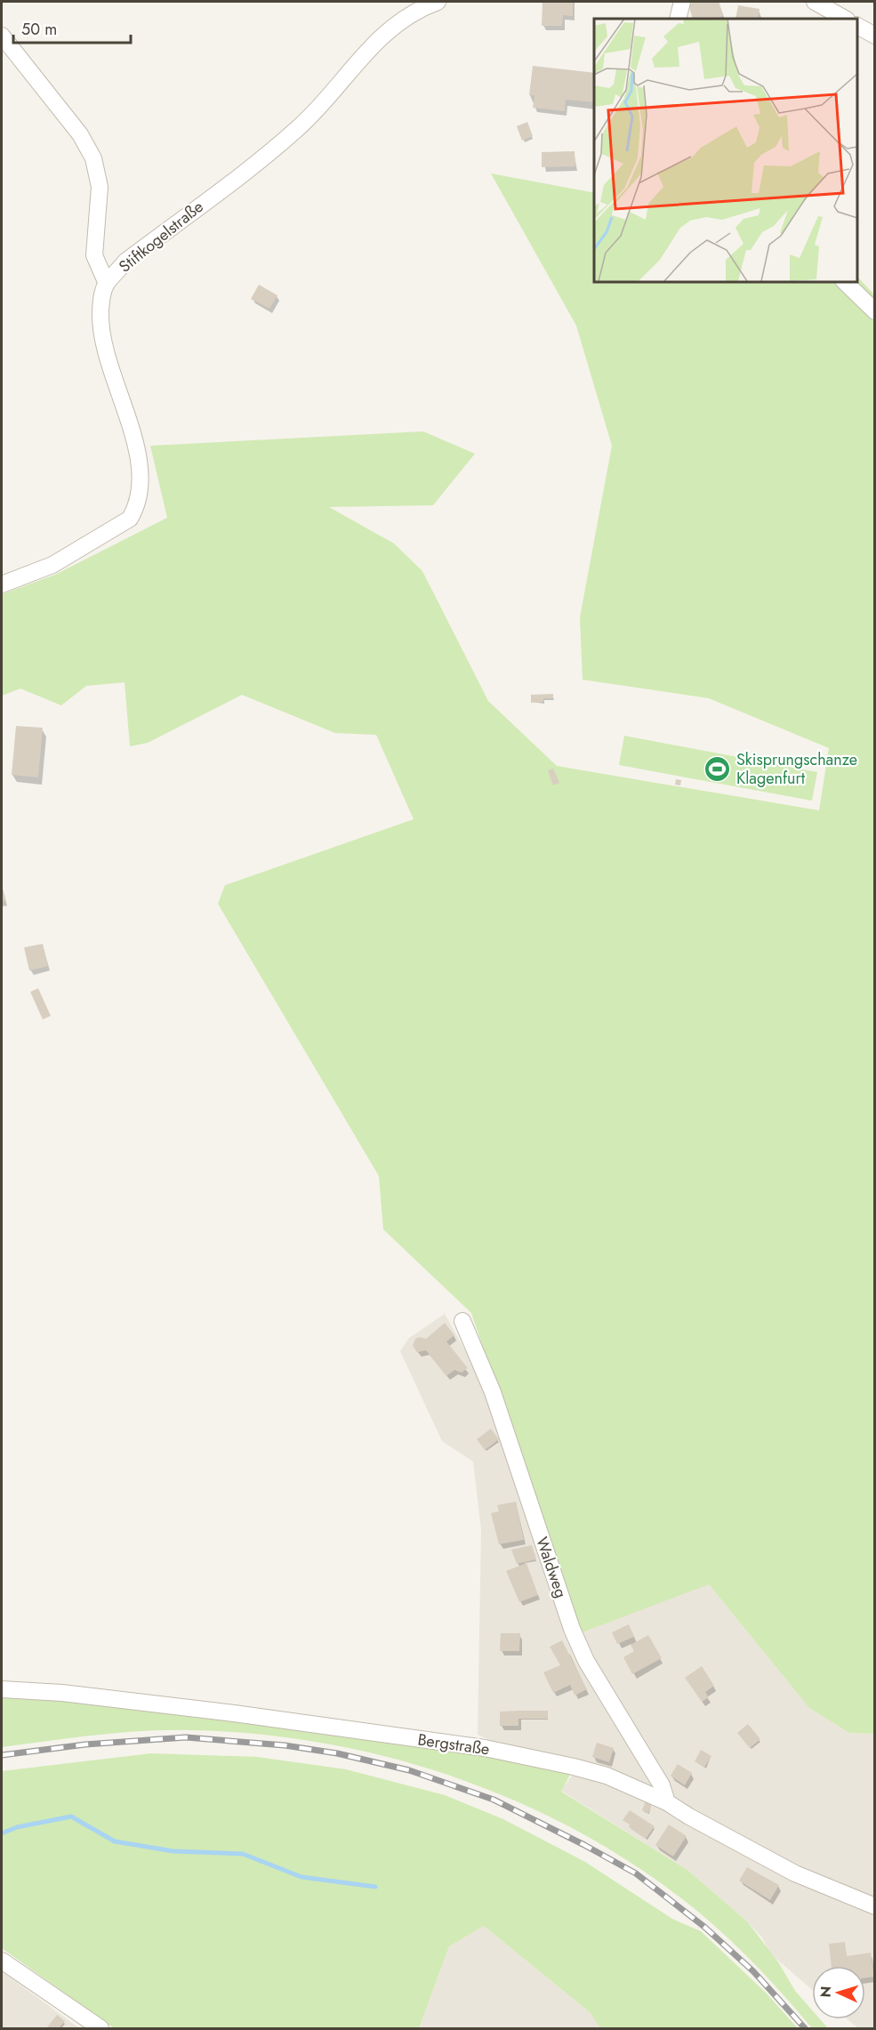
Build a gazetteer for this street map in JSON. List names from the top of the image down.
{
  "streets": {
    "street": ["Stiftkogelstraße", "Waldweg", "Bergstraße"]
  },
  "crossings": [
    ["Waldweg", "Bergstraße"]
  ],
  "places": {
    "sports": ["Skisprungschanze Klagenfurt"]
  },
  "scale_bar": "50 m",
  "north": "left"
}
